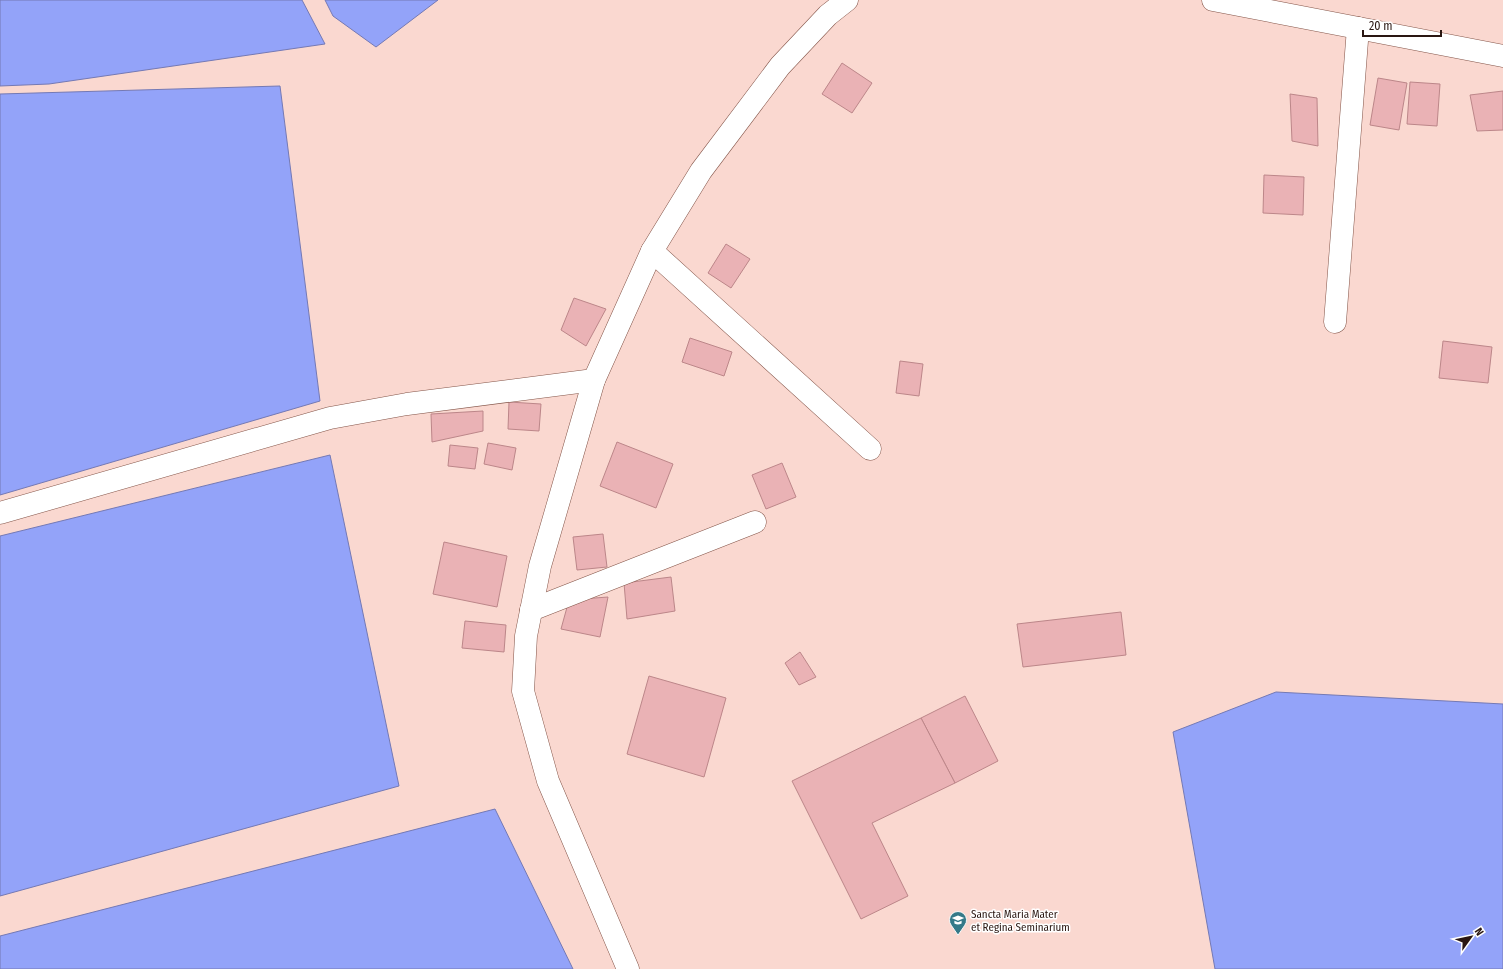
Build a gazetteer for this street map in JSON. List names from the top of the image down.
{
  "places": {
    "school or university": ["Sancta Maria Mater et Regina Seminarium"]
  },
  "scale_bar": "20 m",
  "north": "top right"
}
